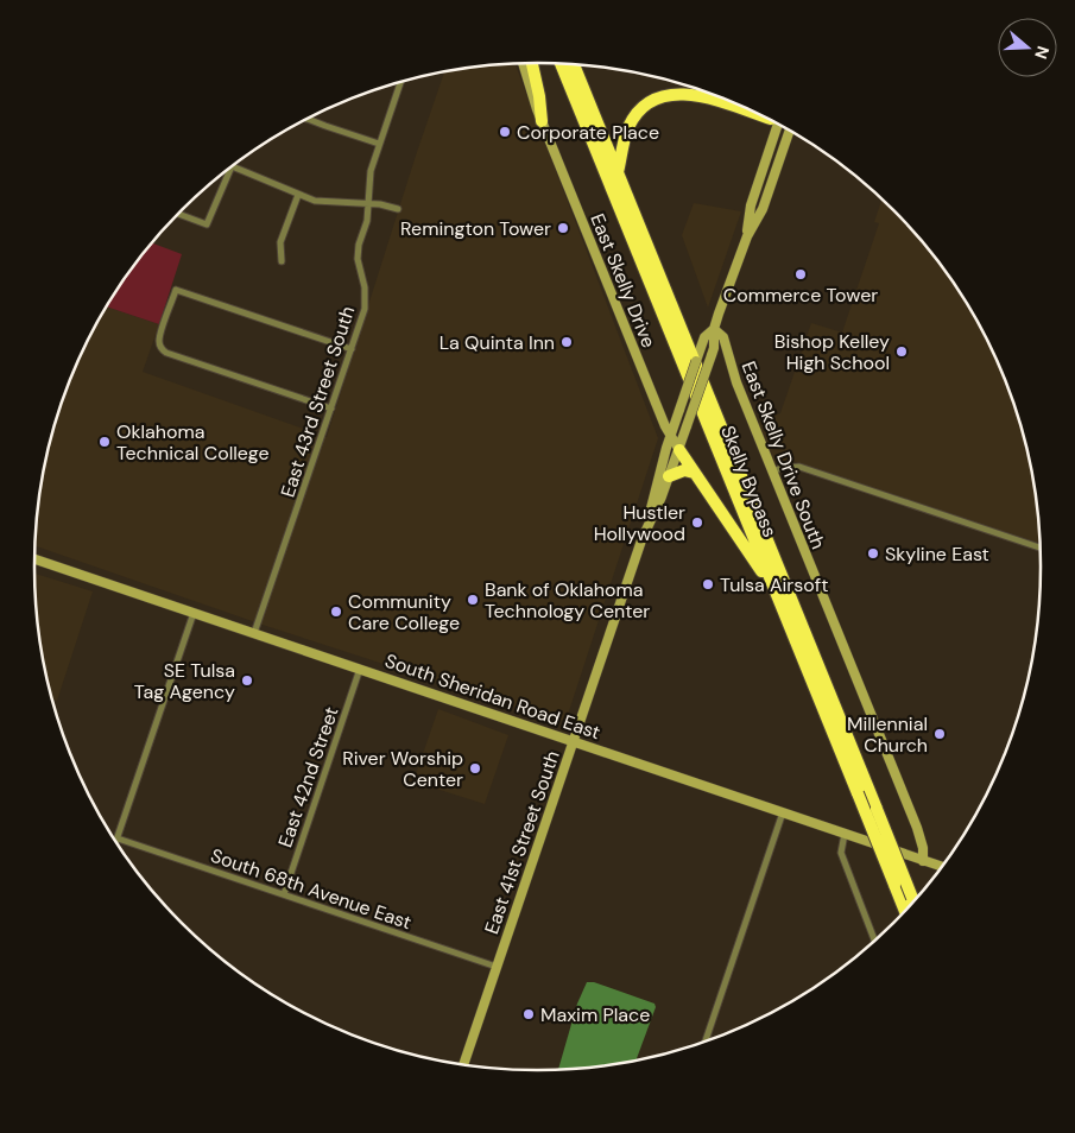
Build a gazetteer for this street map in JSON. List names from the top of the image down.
{
  "streets": {
    "highway": ["Skelly Bypass"],
    "main road": [
      "East Skelly Drive",
      "East Skelly Drive South",
      "South Sheridan Road East",
      "East 41st Street South"
    ],
    "street": ["East 43rd Street South", "East 42nd Street", "South 68th Avenue East"]
  },
  "crossings": [
    ["East Skelly Drive", "East 41st Street South"],
    ["East 43rd Street South", "South Sheridan Road East"],
    ["East Skelly Drive South", "South Sheridan Road East"],
    ["East Skelly Drive South", "East 41st Street South"],
    ["South Sheridan Road East", "East 42nd Street"],
    ["South Sheridan Road East", "East 41st Street South"],
    ["East 42nd Street", "South 68th Avenue East"],
    ["East 41st Street South", "South 68th Avenue East"]
  ],
  "places": [
    "Corporate Place",
    "Remington Tower",
    "Commerce Tower",
    "La Quinta Inn",
    "Bishop Kelley High School",
    "Oklahoma Technical College",
    "Hustler Hollywood",
    "Skyline East",
    "Tulsa Airsoft",
    "Bank of Oklahoma Technology Center",
    "Community Care College",
    "SE Tulsa Tag Agency",
    "Millennial Church",
    "River Worship Center",
    "Maxim Place"
  ],
  "north": "right"
}
